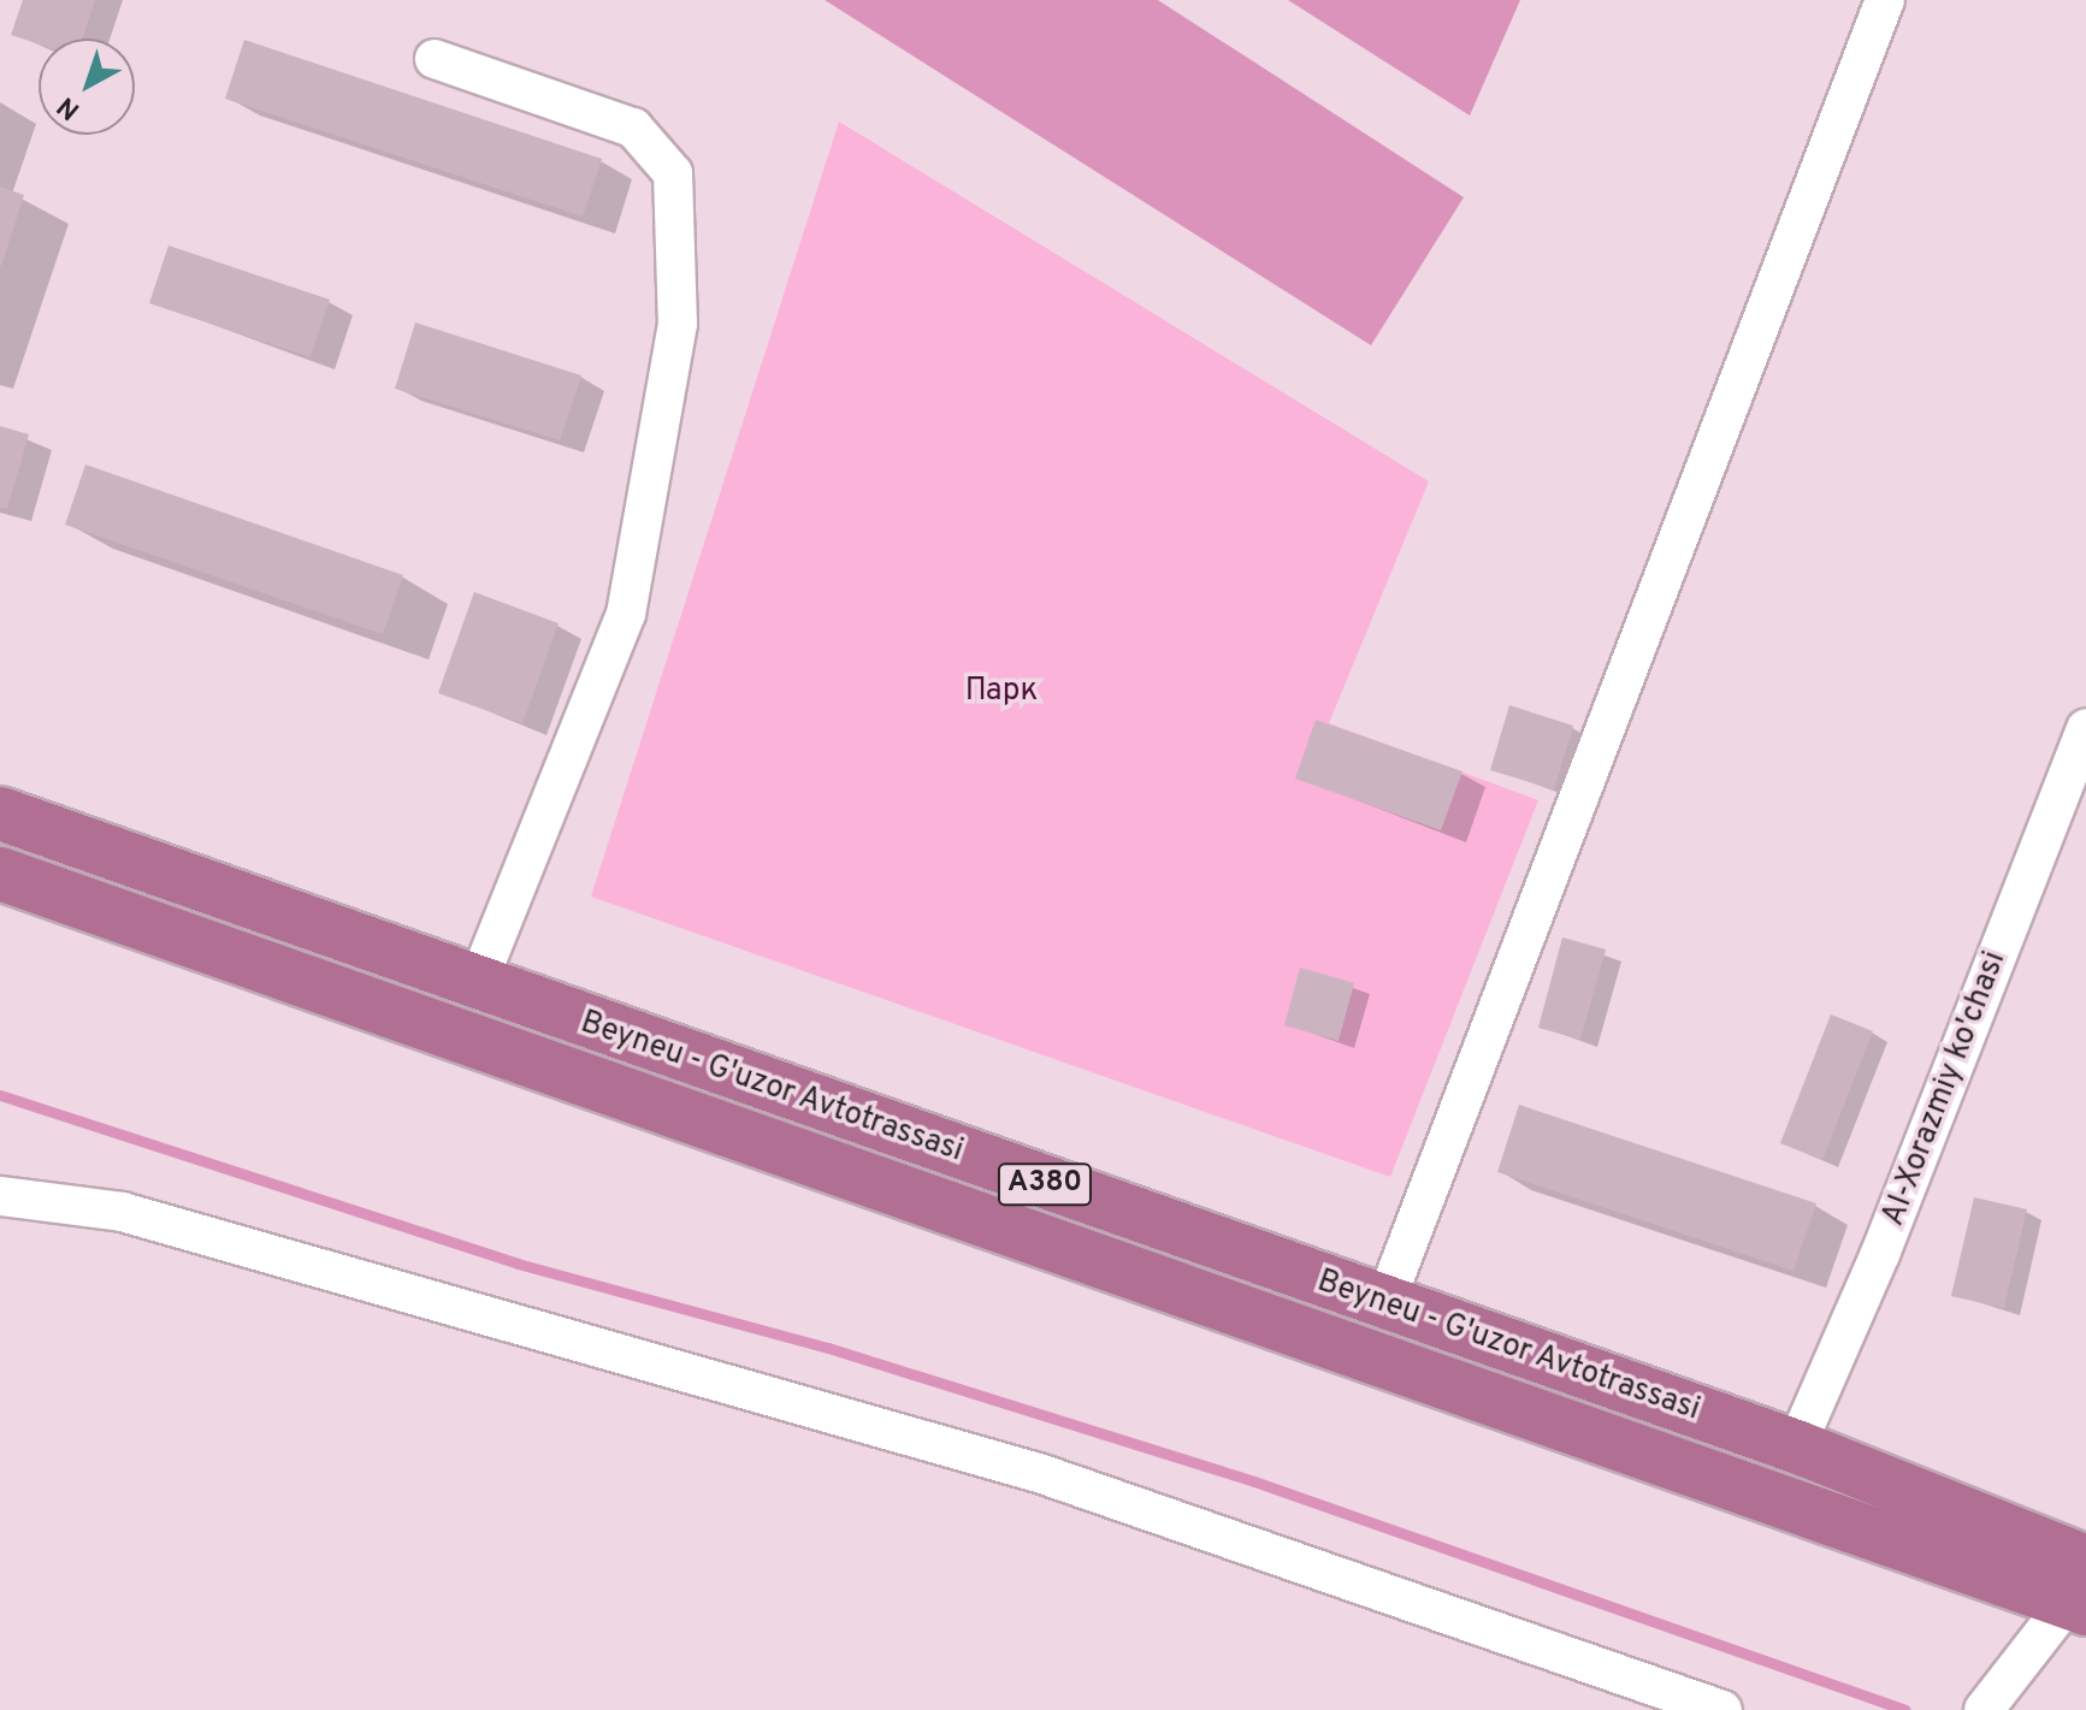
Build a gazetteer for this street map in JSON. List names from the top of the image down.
{
  "streets": {
    "highway": ["Beyneu - G'uzor Avtotrassasi", "A380"],
    "street": ["Al-Xorazmiy ko'chasi"]
  },
  "crossings": [
    ["Beyneu - G'uzor Avtotrassasi", "Al-Xorazmiy ko'chasi"]
  ],
  "parks": ["Парк"],
  "north": "bottom left"
}
